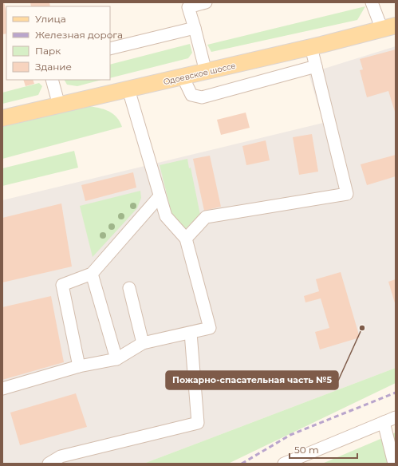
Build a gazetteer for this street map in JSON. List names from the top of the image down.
{
  "streets": {
    "main road": ["Одоевское шоссе"]
  },
  "places": ["Пожарно-спасательная часть №5"],
  "legend": [
    "Улица",
    "Железная дорога",
    "Парк",
    "Здание"
  ],
  "scale_bar": "50 m"
}
